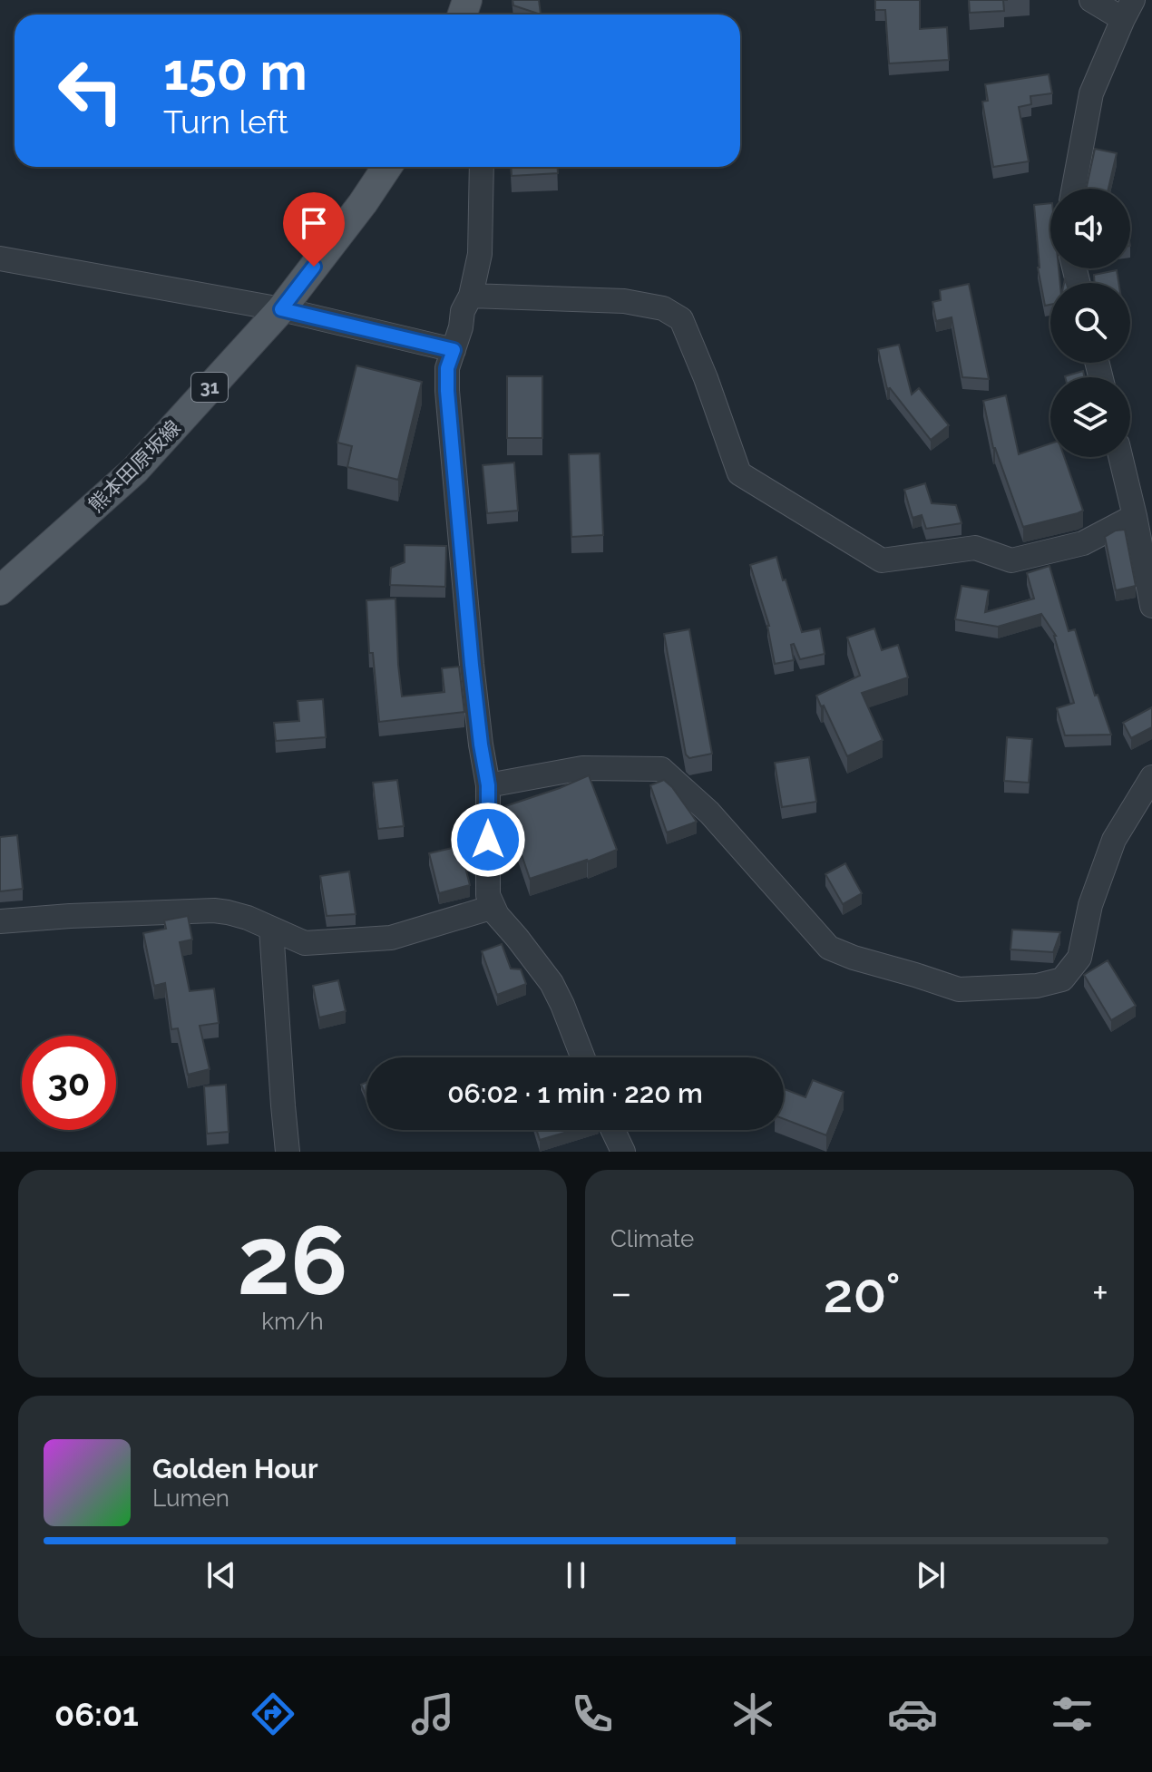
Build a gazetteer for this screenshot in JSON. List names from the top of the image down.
{
  "streets": {
    "main road": ["31", "熊本田原坂線"]
  },
  "page": {
    "turn": ["150 m", "Turn left"],
    "limit": "30",
    "trip": "06:02 · 1 min · 220 m",
    "tile": [
      ["26", "km/h"],
      "Climate"
    ],
    "heat": ["−", "20°", "+"],
    "song": ["Golden Hour", "Lumen"],
    "tabs": "06:01"
  }
}
